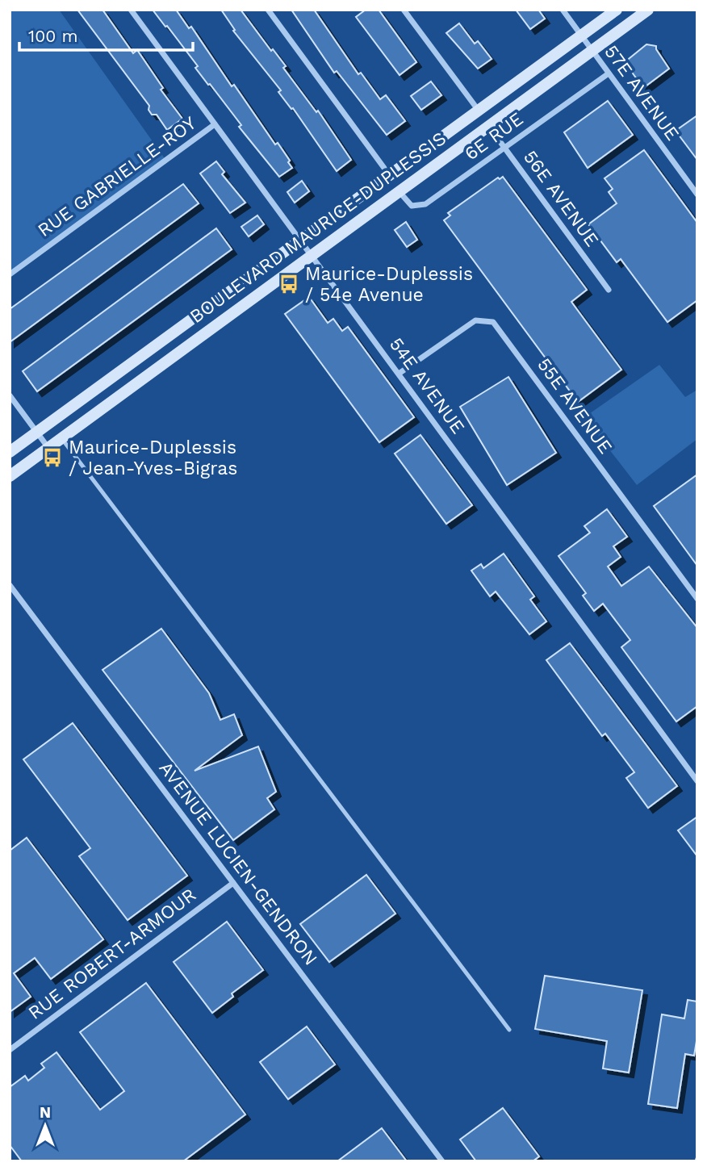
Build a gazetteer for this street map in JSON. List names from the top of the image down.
{
  "streets": {
    "street": [
      "57E AVENUE",
      "6E RUE",
      "RUE GABRIELLE-ROY",
      "56E AVENUE",
      "BOULEVARD MAURICE-DUPLESSIS",
      "54E AVENUE",
      "55E AVENUE",
      "AVENUE LUCIEN-GENDRON",
      "RUE ROBERT-ARMOUR"
    ]
  },
  "crossings": [
    ["57E AVENUE", "6E RUE"],
    ["57E AVENUE", "BOULEVARD MAURICE-DUPLESSIS"],
    ["6E RUE", "56E AVENUE"],
    ["6E RUE", "BOULEVARD MAURICE-DUPLESSIS"],
    ["RUE GABRIELLE-ROY", "54E AVENUE"],
    ["56E AVENUE", "BOULEVARD MAURICE-DUPLESSIS"],
    ["BOULEVARD MAURICE-DUPLESSIS", "54E AVENUE"],
    ["54E AVENUE", "55E AVENUE"],
    ["AVENUE LUCIEN-GENDRON", "RUE ROBERT-ARMOUR"]
  ],
  "places": {
    "bus stop": ["Maurice-Duplessis / 54e Avenue", "Maurice-Duplessis / Jean-Yves-Bigras"]
  },
  "scale_bar": "100 m",
  "north": "top"
}
